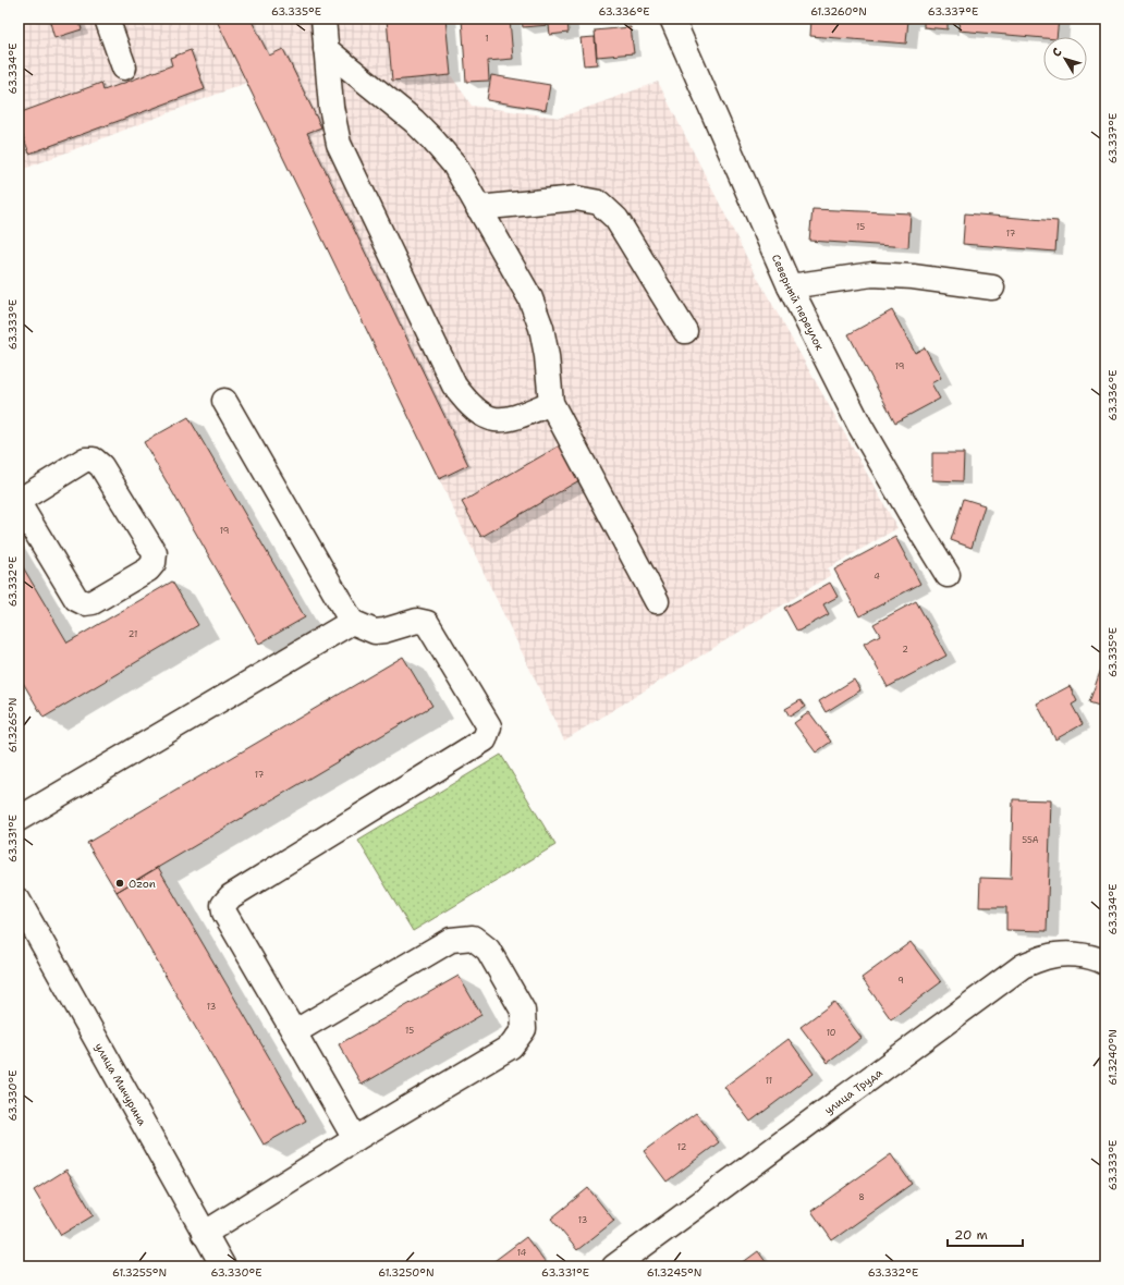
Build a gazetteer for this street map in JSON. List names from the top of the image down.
{
  "streets": {
    "street": ["Северный переулок", "улица Мичурина", "улица Труда"]
  },
  "places": ["Ozon"],
  "house_numbers": [
    "1",
    "15",
    "17",
    "19",
    "19",
    "4",
    "21",
    "2",
    "17",
    "55А",
    "9",
    "13",
    "15",
    "10",
    "11",
    "12",
    "8",
    "13",
    "14"
  ],
  "scale_bar": "20 m",
  "north": "top left",
  "coordinates": [
    "63.335°E",
    "63.336°E",
    "61.3260°N",
    "63.337°E",
    "63.334°E",
    "63.333°E",
    "63.332°E",
    "61.3265°N",
    "63.331°E",
    "61.3240°N",
    "63.330°E",
    "61.3255°N",
    "61.3250°N",
    "61.3245°N"
  ]
}
